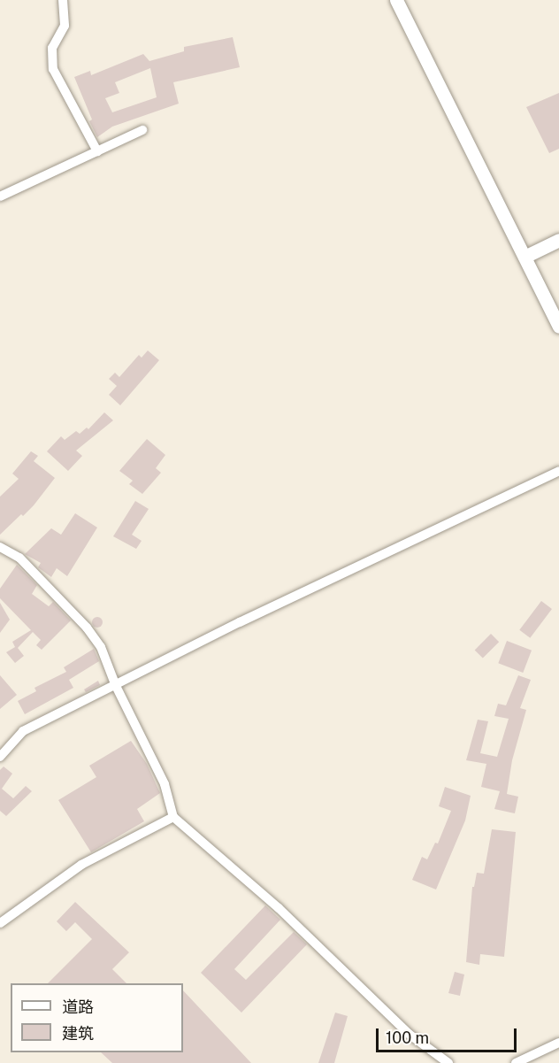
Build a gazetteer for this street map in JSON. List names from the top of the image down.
{
  "legend": ["道路", "建筑"],
  "scale_bar": "100 m"
}
